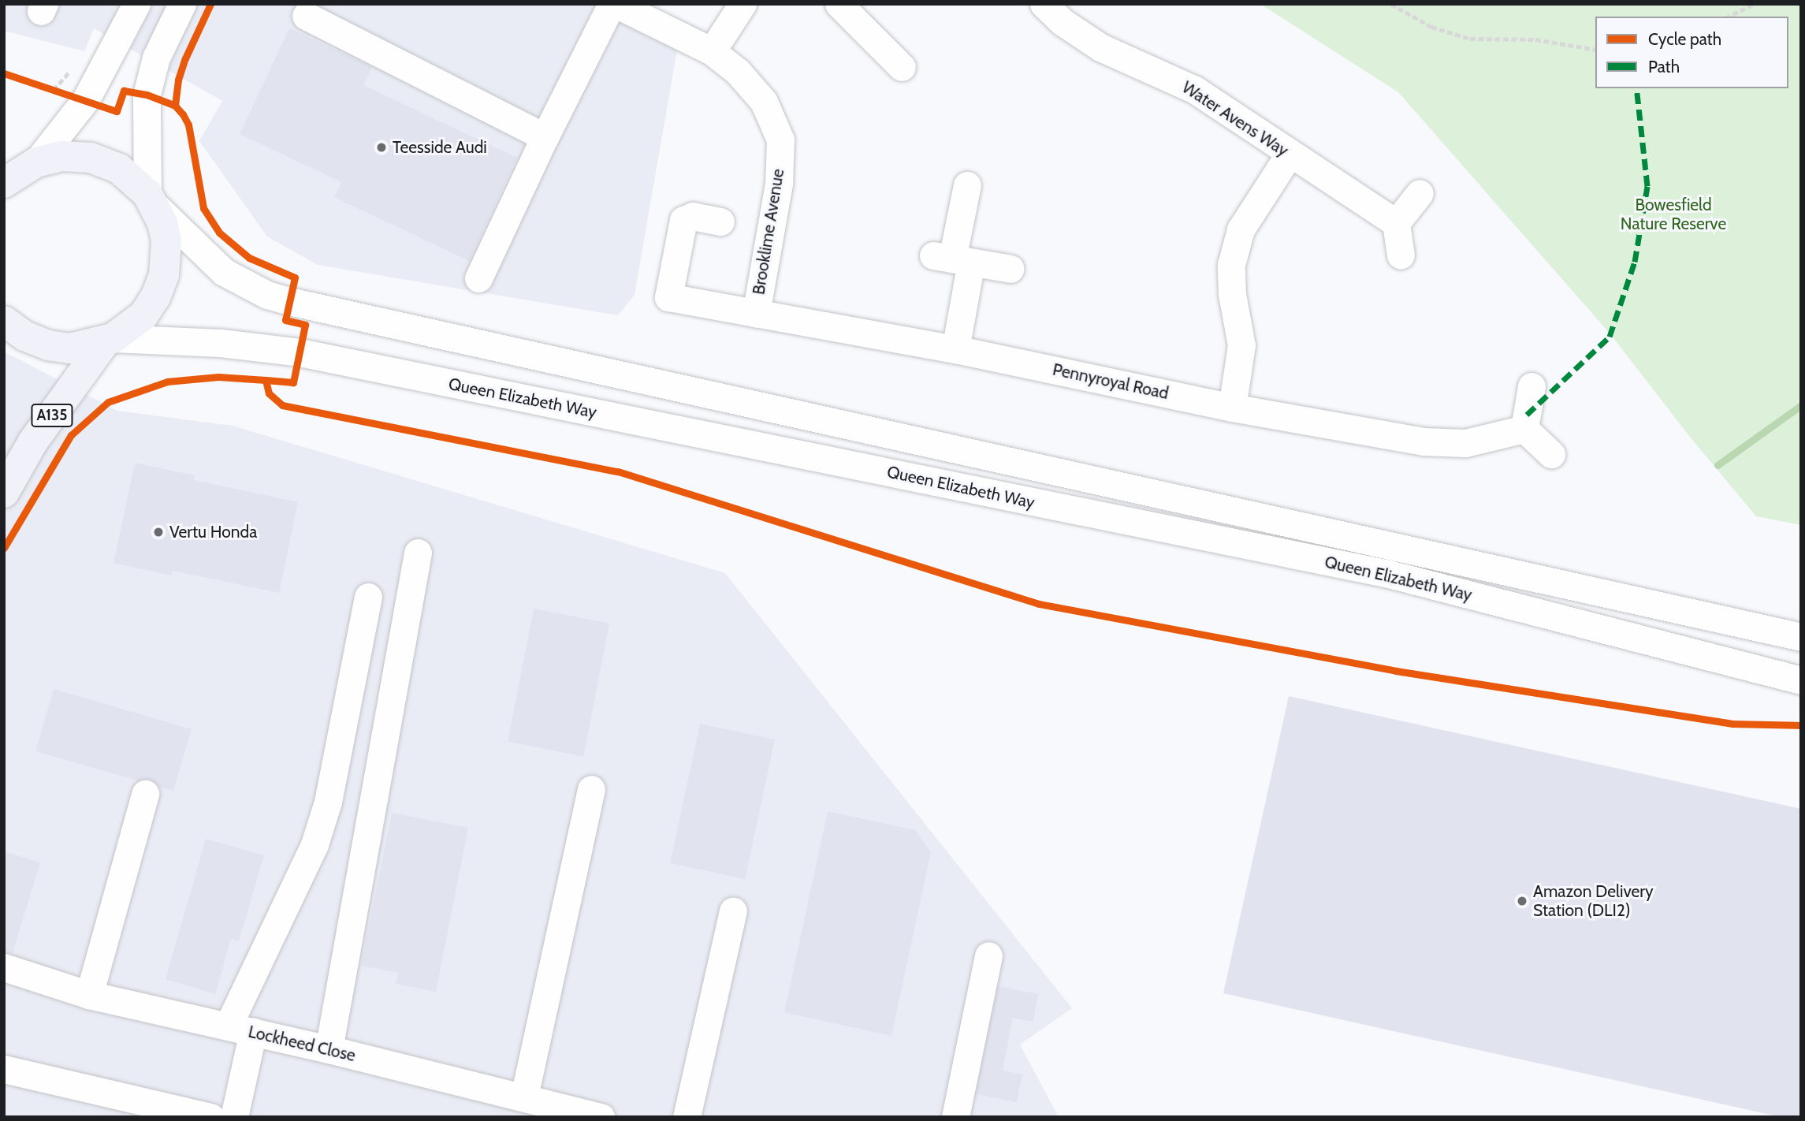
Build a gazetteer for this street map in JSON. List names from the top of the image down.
{
  "streets": {
    "main road": ["A135"],
    "street": [
      "Water Avens Way",
      "Brooklime Avenue",
      "Pennyroyal Road",
      "Queen Elizabeth Way",
      "Lockheed Close"
    ]
  },
  "crossings": [
    ["Brooklime Avenue", "Pennyroyal Road"],
    ["Queen Elizabeth Way", "A135"]
  ],
  "parks": ["Bowesfield Nature Reserve"],
  "places": ["Teesside Audi", "Vertu Honda", "Amazon Delivery Station (DLI2)"],
  "legend": ["Cycle path", "Path"]
}
